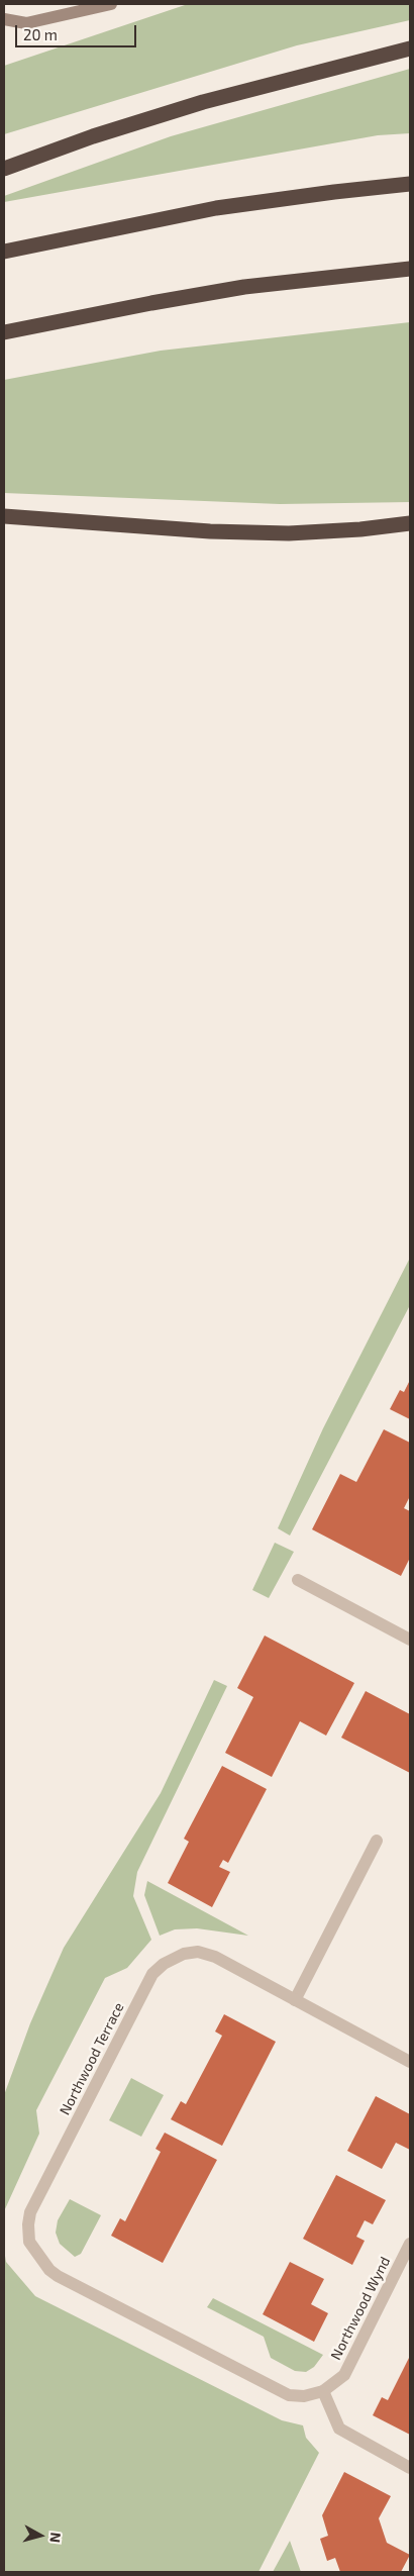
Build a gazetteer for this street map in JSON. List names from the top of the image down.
{
  "streets": {
    "street": ["Northwood Terrace", "Northwood Wynd"]
  },
  "crossings": [
    ["Northwood Terrace", "Northwood Wynd"]
  ],
  "scale_bar": "20 m",
  "north": "right"
}
